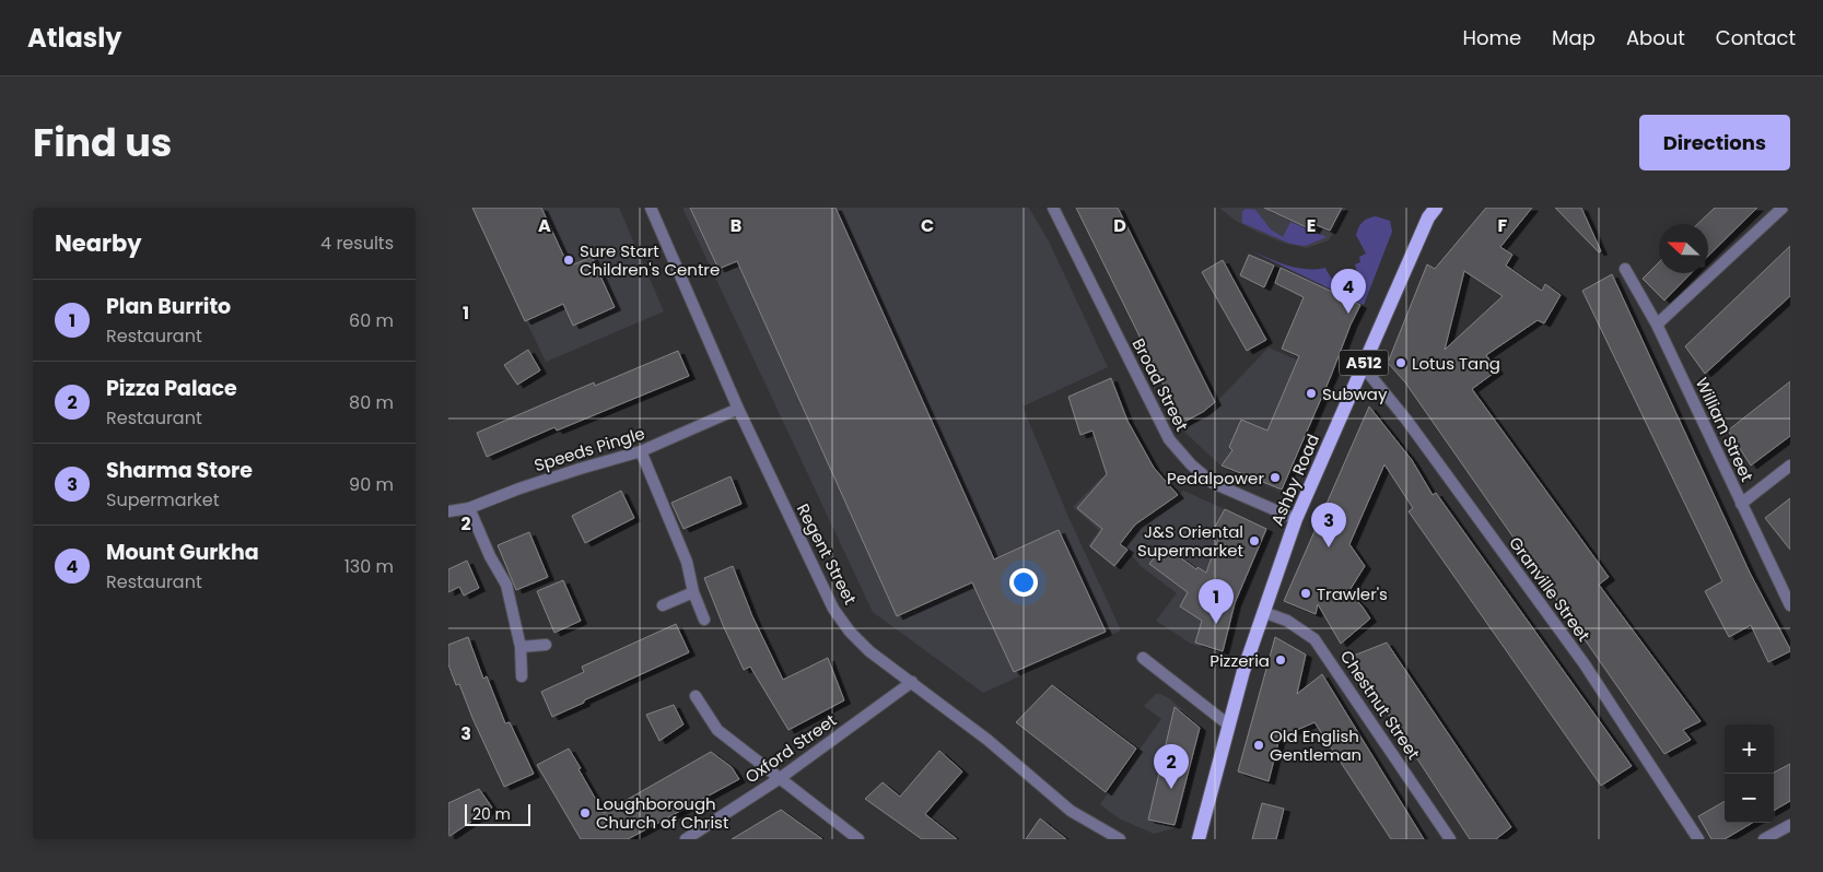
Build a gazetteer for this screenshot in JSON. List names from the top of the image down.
{
  "streets": {
    "main road": ["A512", "Ashby Road"],
    "street": [
      "Broad Street",
      "William Street",
      "Speeds Pingle",
      "Regent Street",
      "Granville Street",
      "Chestnut Street",
      "Oxford Street"
    ]
  },
  "crossings": [
    ["Broad Street", "Ashby Road"],
    ["Speeds Pingle", "Regent Street"],
    ["Ashby Road", "Granville Street"],
    ["Ashby Road", "Chestnut Street"],
    ["Regent Street", "Oxford Street"]
  ],
  "places": [
    "Sure Start Children's Centre",
    "Lotus Tang",
    "Subway",
    "Pedalpower",
    "J&S Oriental Supermarket",
    "Trawler's",
    "Pizzeria",
    "Old English Gentleman",
    "Loughborough Church of Christ"
  ],
  "scale_bar": "20 m",
  "north": "left",
  "page": {
    "header": "Atlasly",
    "nav": [
      "Home",
      "Map",
      "About",
      "Contact"
    ],
    "title": "Find us",
    "buttons": "Directions",
    "heading": ["Nearby", "4 results"],
    "pins": [
      "4",
      "3",
      "1",
      "2"
    ],
    "list": [
      {
        "mark": "1",
        "name": "Plan Burrito",
        "note": "Restaurant",
        "value": "60 m"
      },
      {
        "mark": "2",
        "name": "Pizza Palace",
        "note": "Restaurant",
        "value": "80 m"
      },
      {
        "mark": "3",
        "name": "Sharma Store",
        "note": "Supermarket",
        "value": "90 m"
      },
      {
        "mark": "4",
        "name": "Mount Gurkha",
        "note": "Restaurant",
        "value": "130 m"
      }
    ],
    "map_buttons": ["+", "−"],
    "scale": "20 m"
  },
  "grid": {
    "columns": [
      "A",
      "B",
      "C",
      "D",
      "E",
      "F"
    ],
    "rows": ["1", "2", "3"]
  }
}
